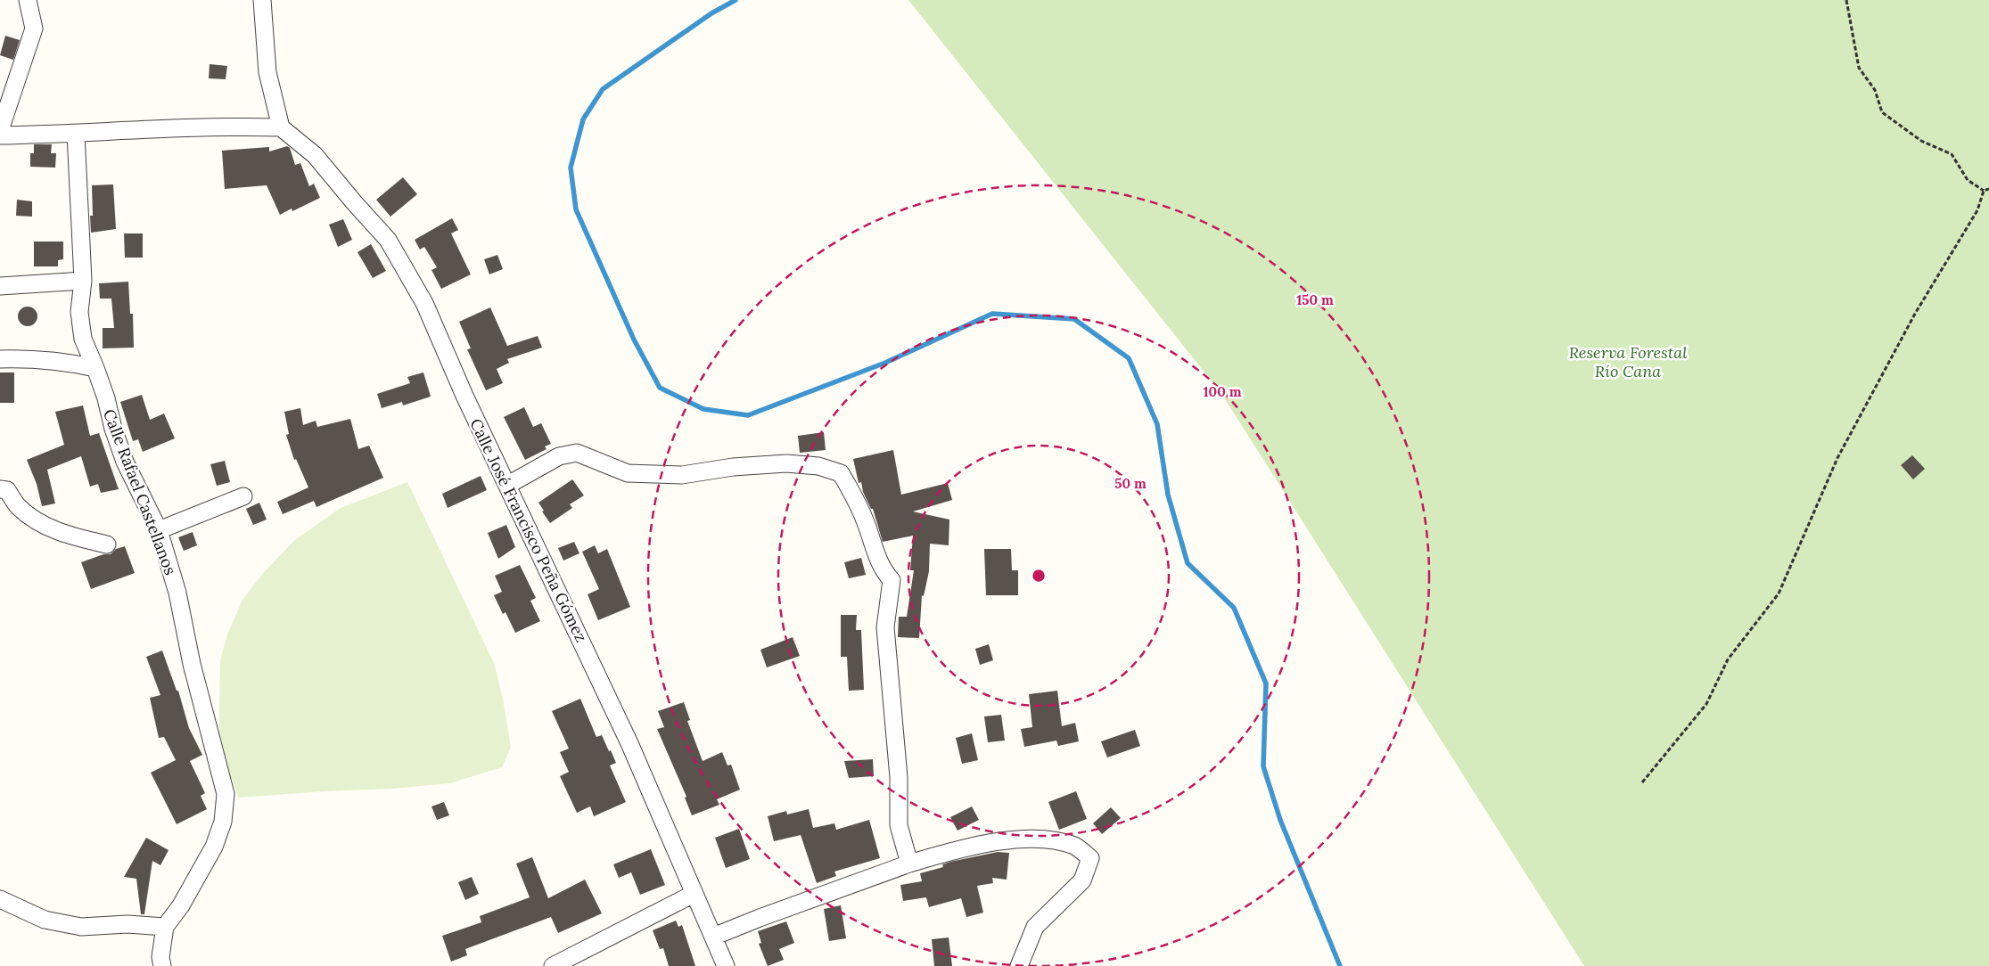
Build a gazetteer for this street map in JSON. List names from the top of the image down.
{
  "streets": {
    "street": ["Calle Rafael Castellanos", "Calle José Francisco Peña Gómez"]
  },
  "parks": ["Reserva Forestal Río Cana"],
  "rings": ["150 m", "100 m", "50 m"]
}
